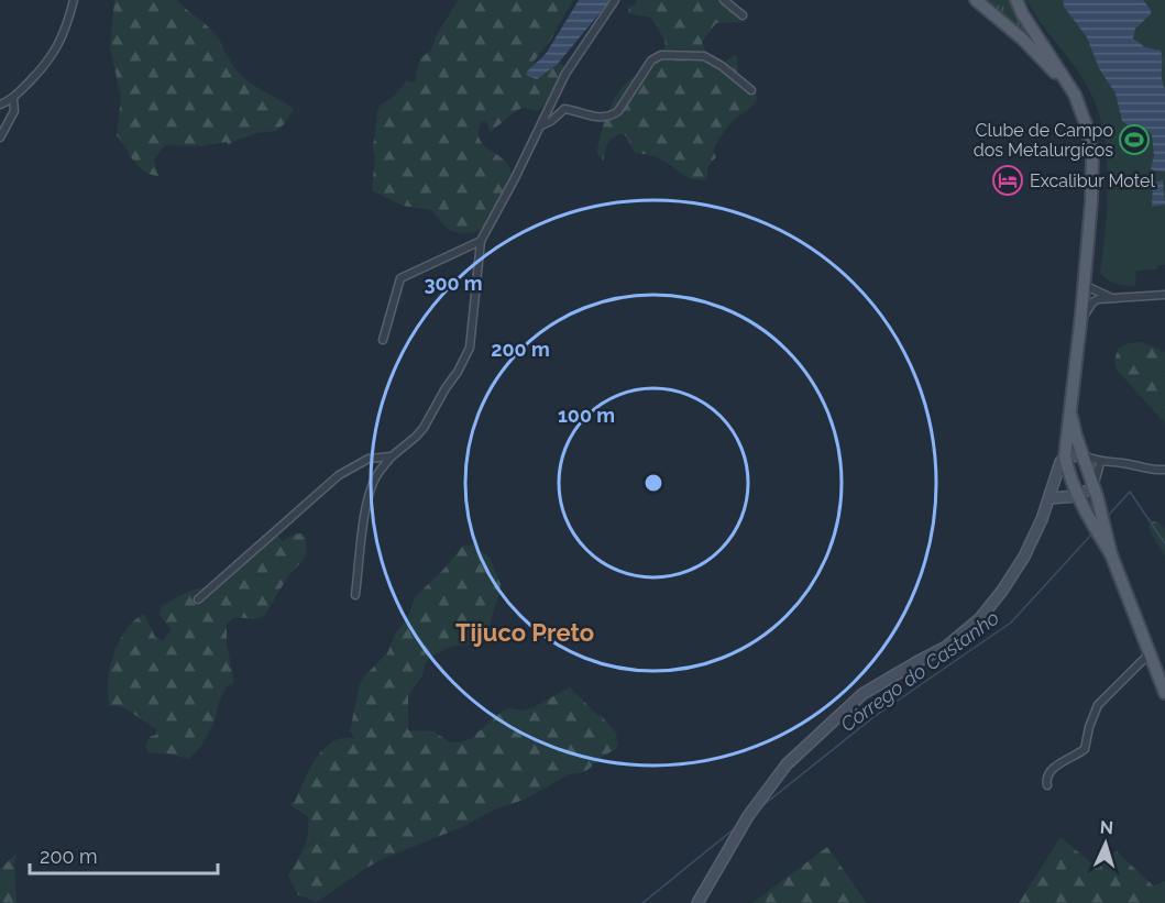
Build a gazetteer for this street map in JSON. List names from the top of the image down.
{
  "districts": ["Tijuco Preto"],
  "water": ["Córrego do Castanho"],
  "places": {
    "sports": ["Clube de Campo dos Metalurgícos"],
    "hotel": ["Excalibur Motel"]
  },
  "scale_bar": "200 m",
  "north": "top",
  "rings": ["300 m", "200 m", "100 m"]
}
